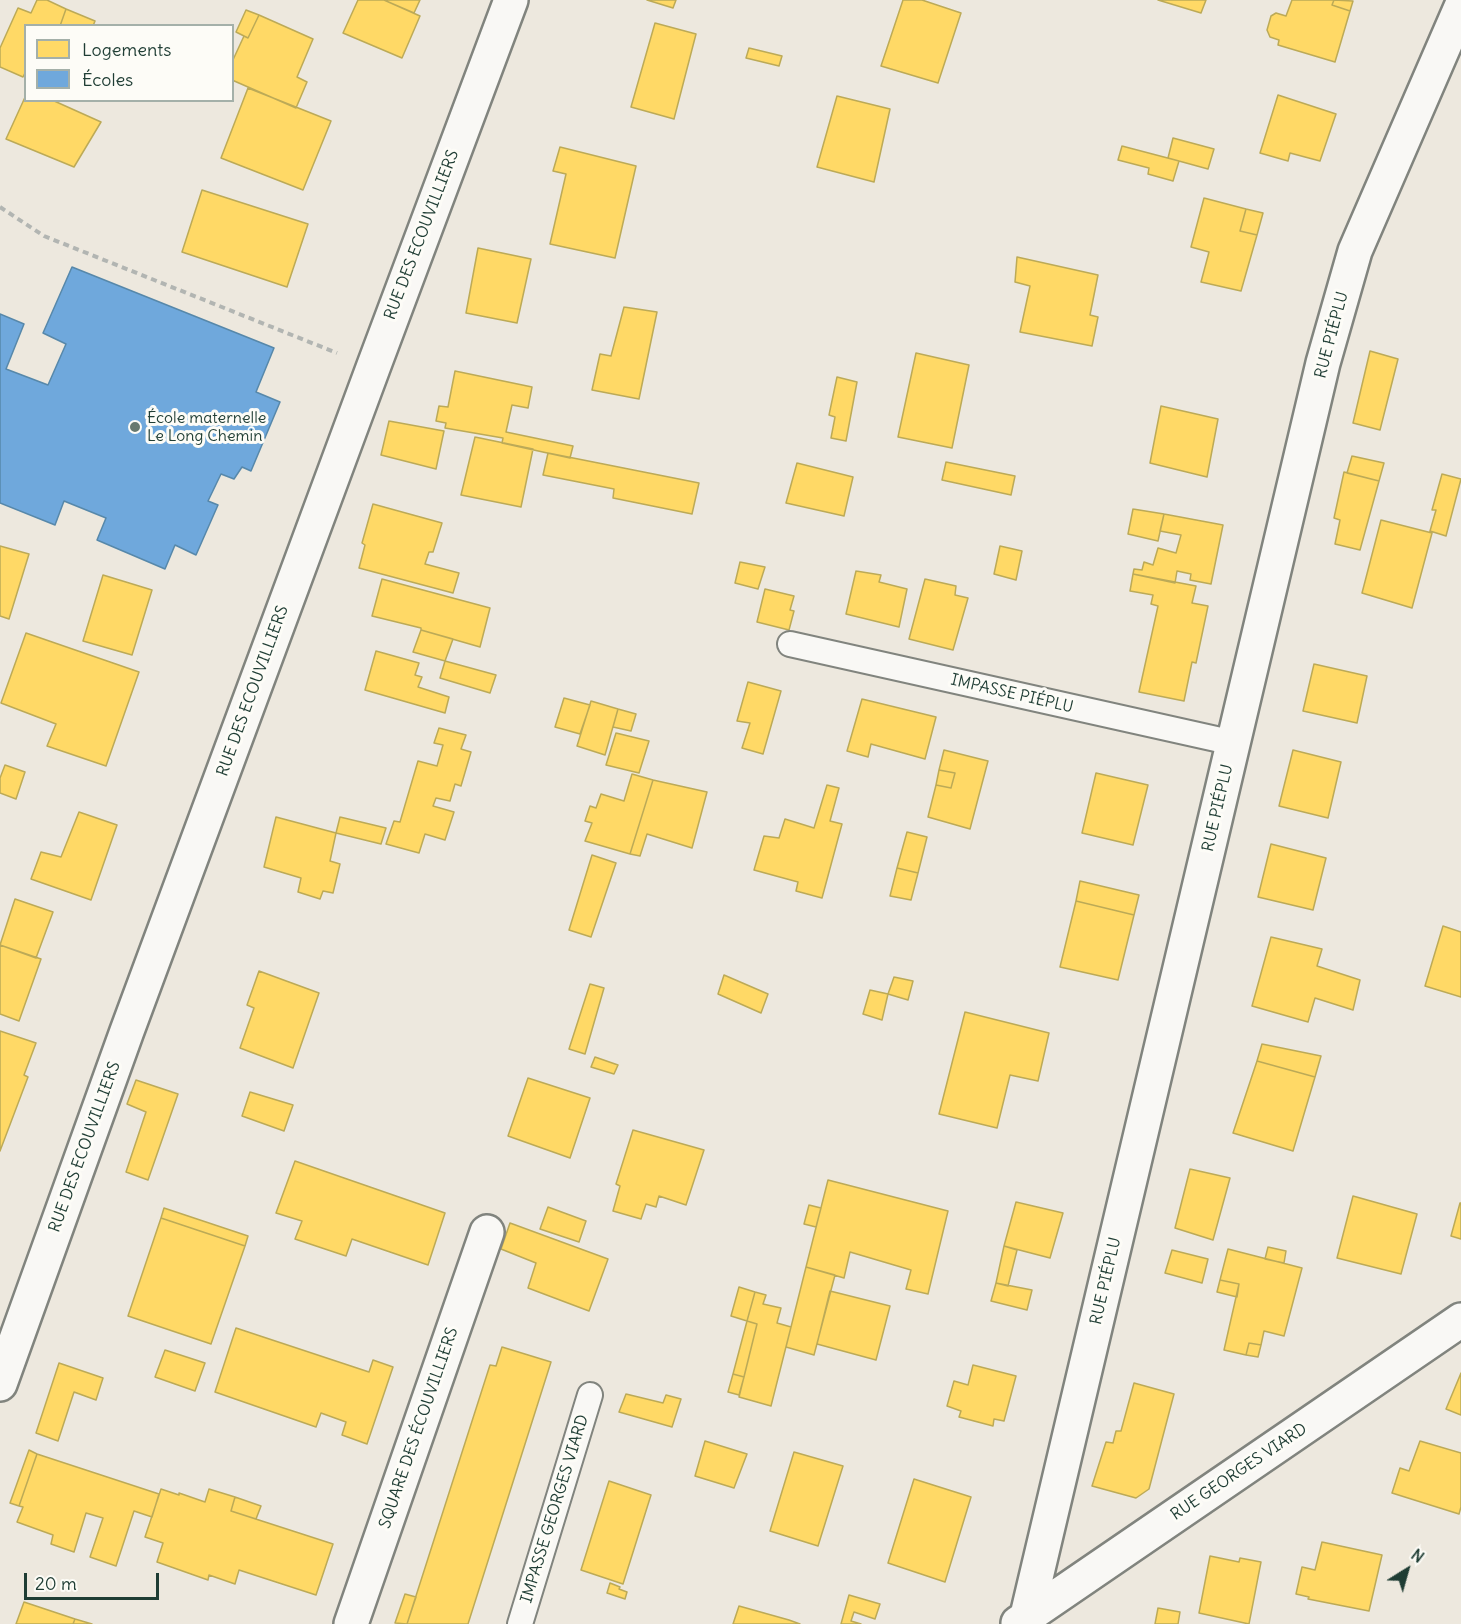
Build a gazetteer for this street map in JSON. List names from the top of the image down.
{
  "streets": {
    "street": [
      "RUE DES ECOUVILLIERS",
      "RUE PIÉPLU",
      "SQUARE DES ÉCOUVILLIERS",
      "RUE GEORGES VIARD"
    ],
    "lane": ["IMPASSE PIÉPLU", "IMPASSE GEORGES VIARD"]
  },
  "crossings": [
    ["RUE PIÉPLU", "IMPASSE PIÉPLU"],
    ["RUE PIÉPLU", "RUE GEORGES VIARD"]
  ],
  "places": ["École maternelle Le Long Chemin"],
  "legend": ["Logements", "Écoles"],
  "scale_bar": "20 m",
  "north": "top right"
}
